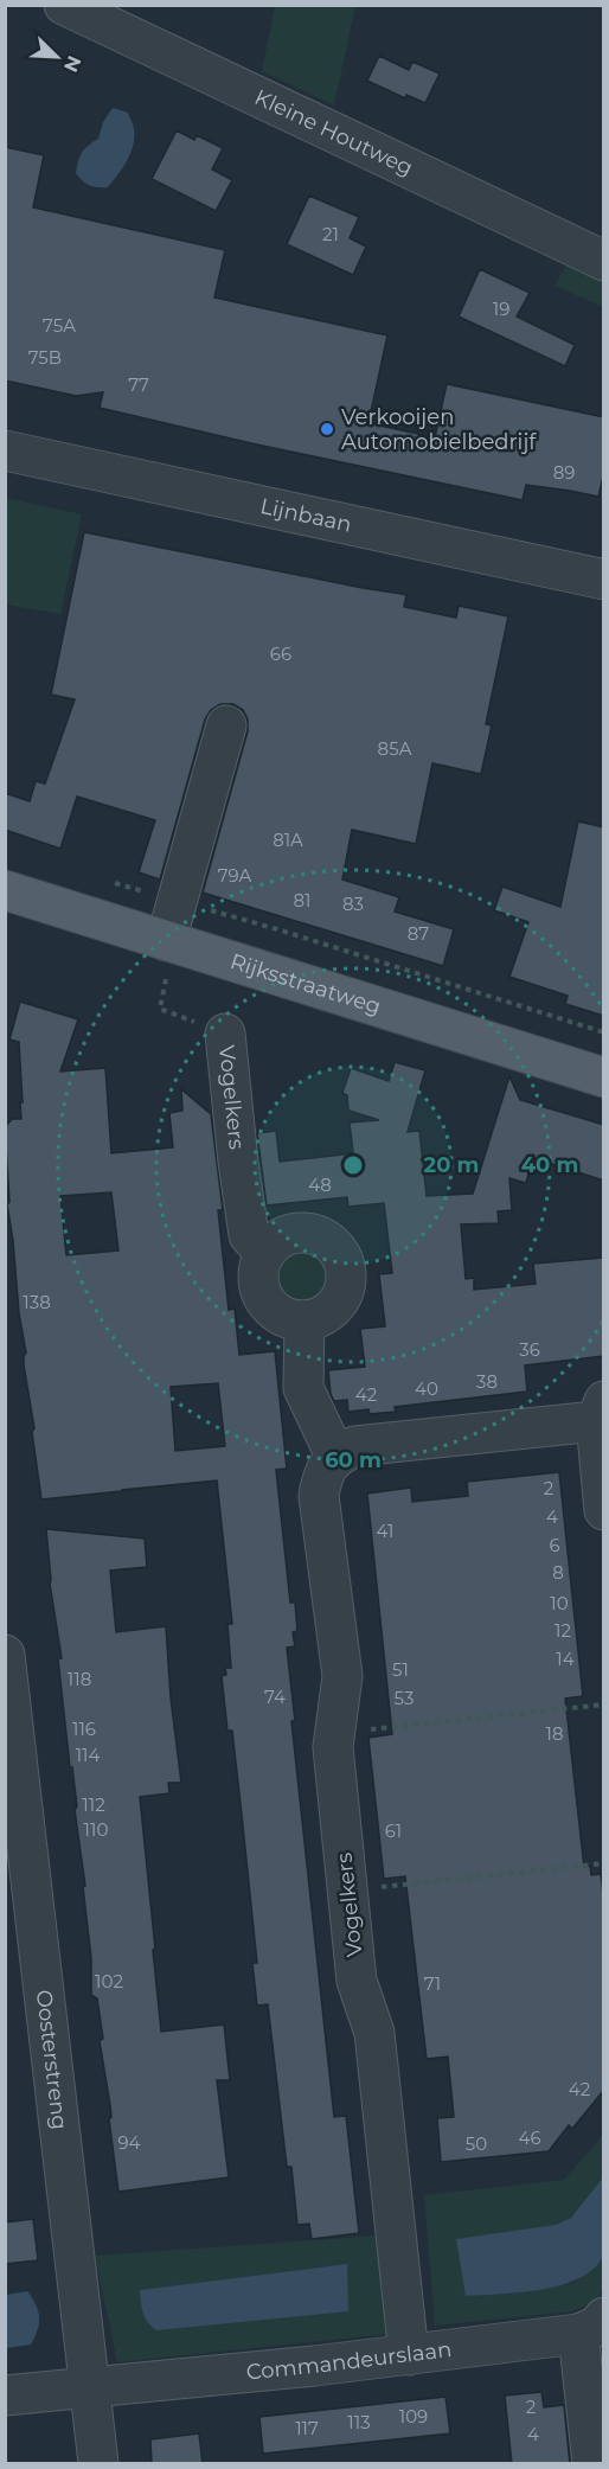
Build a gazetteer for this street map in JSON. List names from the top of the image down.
{
  "streets": {
    "main road": ["Rijksstraatweg"],
    "street": [
      "Kleine Houtweg",
      "Lijnbaan",
      "Vogelkers",
      "Oosterstreng",
      "Commandeurslaan"
    ]
  },
  "crossings": [
    ["Vogelkers", "Commandeurslaan"],
    ["Oosterstreng", "Commandeurslaan"]
  ],
  "places": ["Verkooijen Automobielbedrijf"],
  "house_numbers": [
    "21",
    "19",
    "75A",
    "75B",
    "77",
    "89",
    "66",
    "85A",
    "81A",
    "79A",
    "81",
    "83",
    "87",
    "48",
    "138",
    "36",
    "38",
    "40",
    "42",
    "2",
    "4",
    "41",
    "6",
    "8",
    "10",
    "12",
    "14",
    "51",
    "118",
    "74",
    "53",
    "116",
    "18",
    "114",
    "112",
    "110",
    "61",
    "102",
    "71",
    "42",
    "46",
    "94",
    "50",
    "2",
    "109",
    "113",
    "117",
    "4"
  ],
  "north": "bottom right",
  "rings": ["20 m", "40 m", "60 m"]
}
